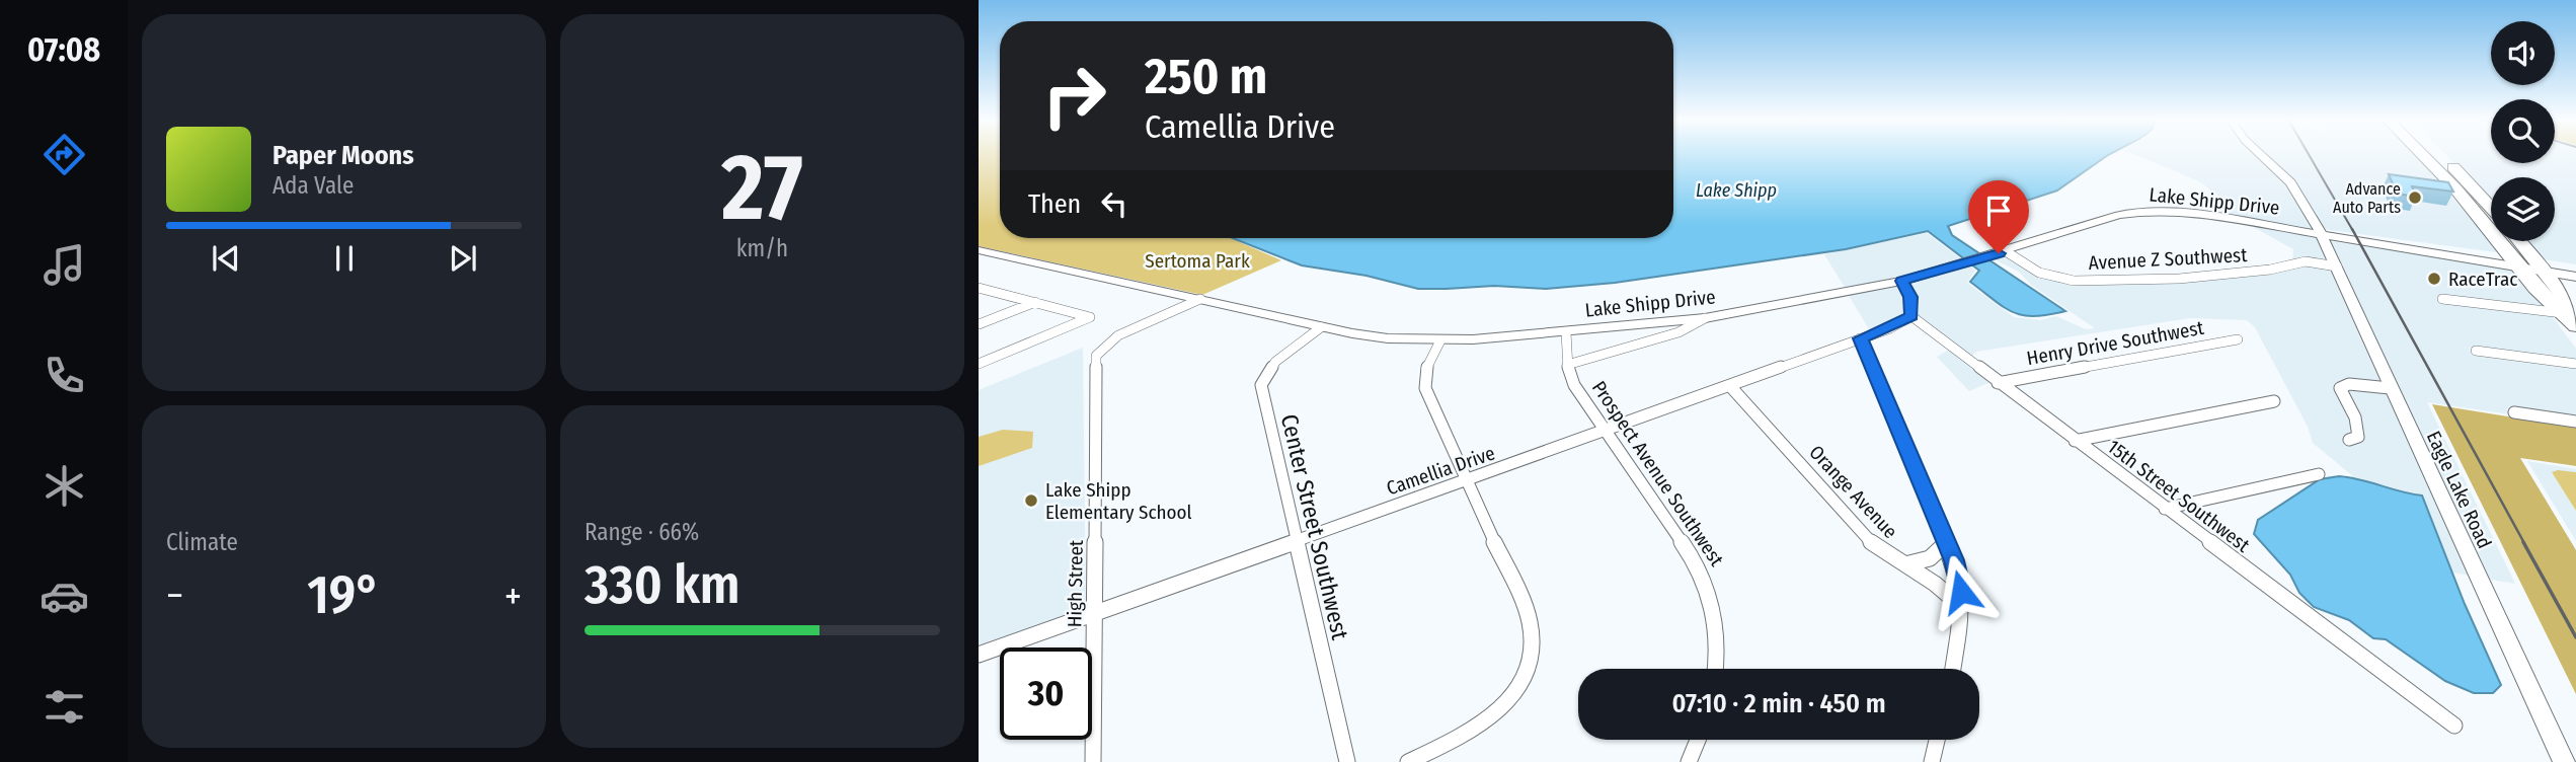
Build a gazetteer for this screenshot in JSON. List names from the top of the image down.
{
  "streets": {
    "street": [
      "Lake Shipp Drive",
      "Avenue Z Southwest",
      "Henry Drive Southwest",
      "Camellia Drive",
      "Prospect Avenue Southwest",
      "Eagle Lake Road",
      "Orange Avenue",
      "15th Street Southwest",
      "Center Street Southwest",
      "High Street"
    ]
  },
  "crossings": [
    ["Lake Shipp Drive", "Avenue Z Southwest"],
    ["Lake Shipp Drive", "Prospect Avenue Southwest"],
    ["Lake Shipp Drive", "Eagle Lake Road"],
    ["Lake Shipp Drive", "Center Street Southwest"],
    ["Lake Shipp Drive", "High Street"],
    ["Avenue Z Southwest", "Eagle Lake Road"],
    ["Henry Drive Southwest", "15th Street Southwest"],
    ["Camellia Drive", "Prospect Avenue Southwest"],
    ["Camellia Drive", "Orange Avenue"],
    ["Camellia Drive", "15th Street Southwest"],
    ["Camellia Drive", "Center Street Southwest"],
    ["Camellia Drive", "High Street"]
  ],
  "water": ["Lake Shipp"],
  "parks": ["Sertoma Park"],
  "places": ["Advance Auto Parts", "RaceTrac", "Lake Shipp Elementary School"],
  "page": {
    "tabs": "07:08",
    "tile": [
      ["27", "km/h"],
      "Climate",
      ["Range · 66%", "330 km"]
    ],
    "turn": ["250 m", "Camellia Drive"],
    "song": ["Paper Moons", "Ada Vale"],
    "then": "Then",
    "heat": ["−", "19°", "+"],
    "limit": "30",
    "trip": "07:10 · 2 min · 450 m"
  }
}
